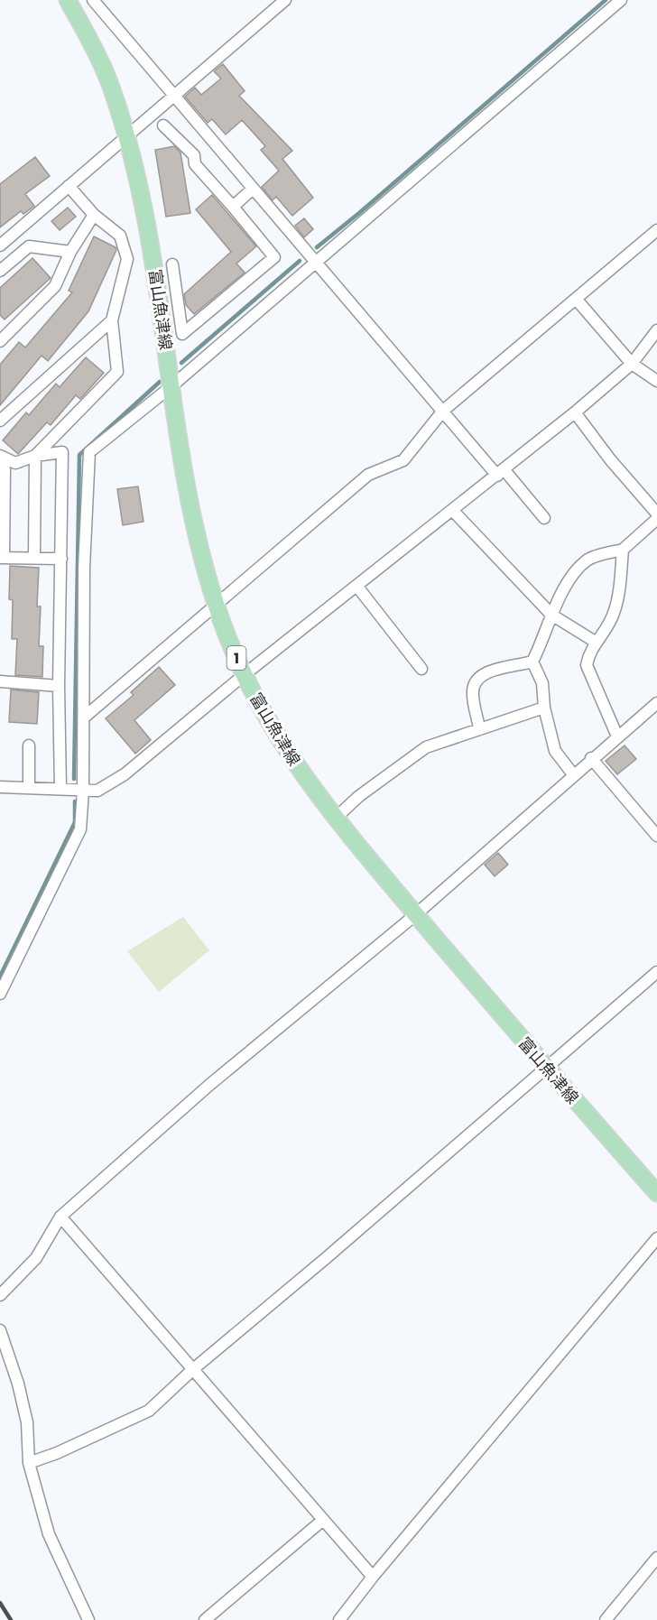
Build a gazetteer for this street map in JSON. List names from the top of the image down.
{
  "streets": {
    "main road": ["富山魚津線", "1"]
  }
}
